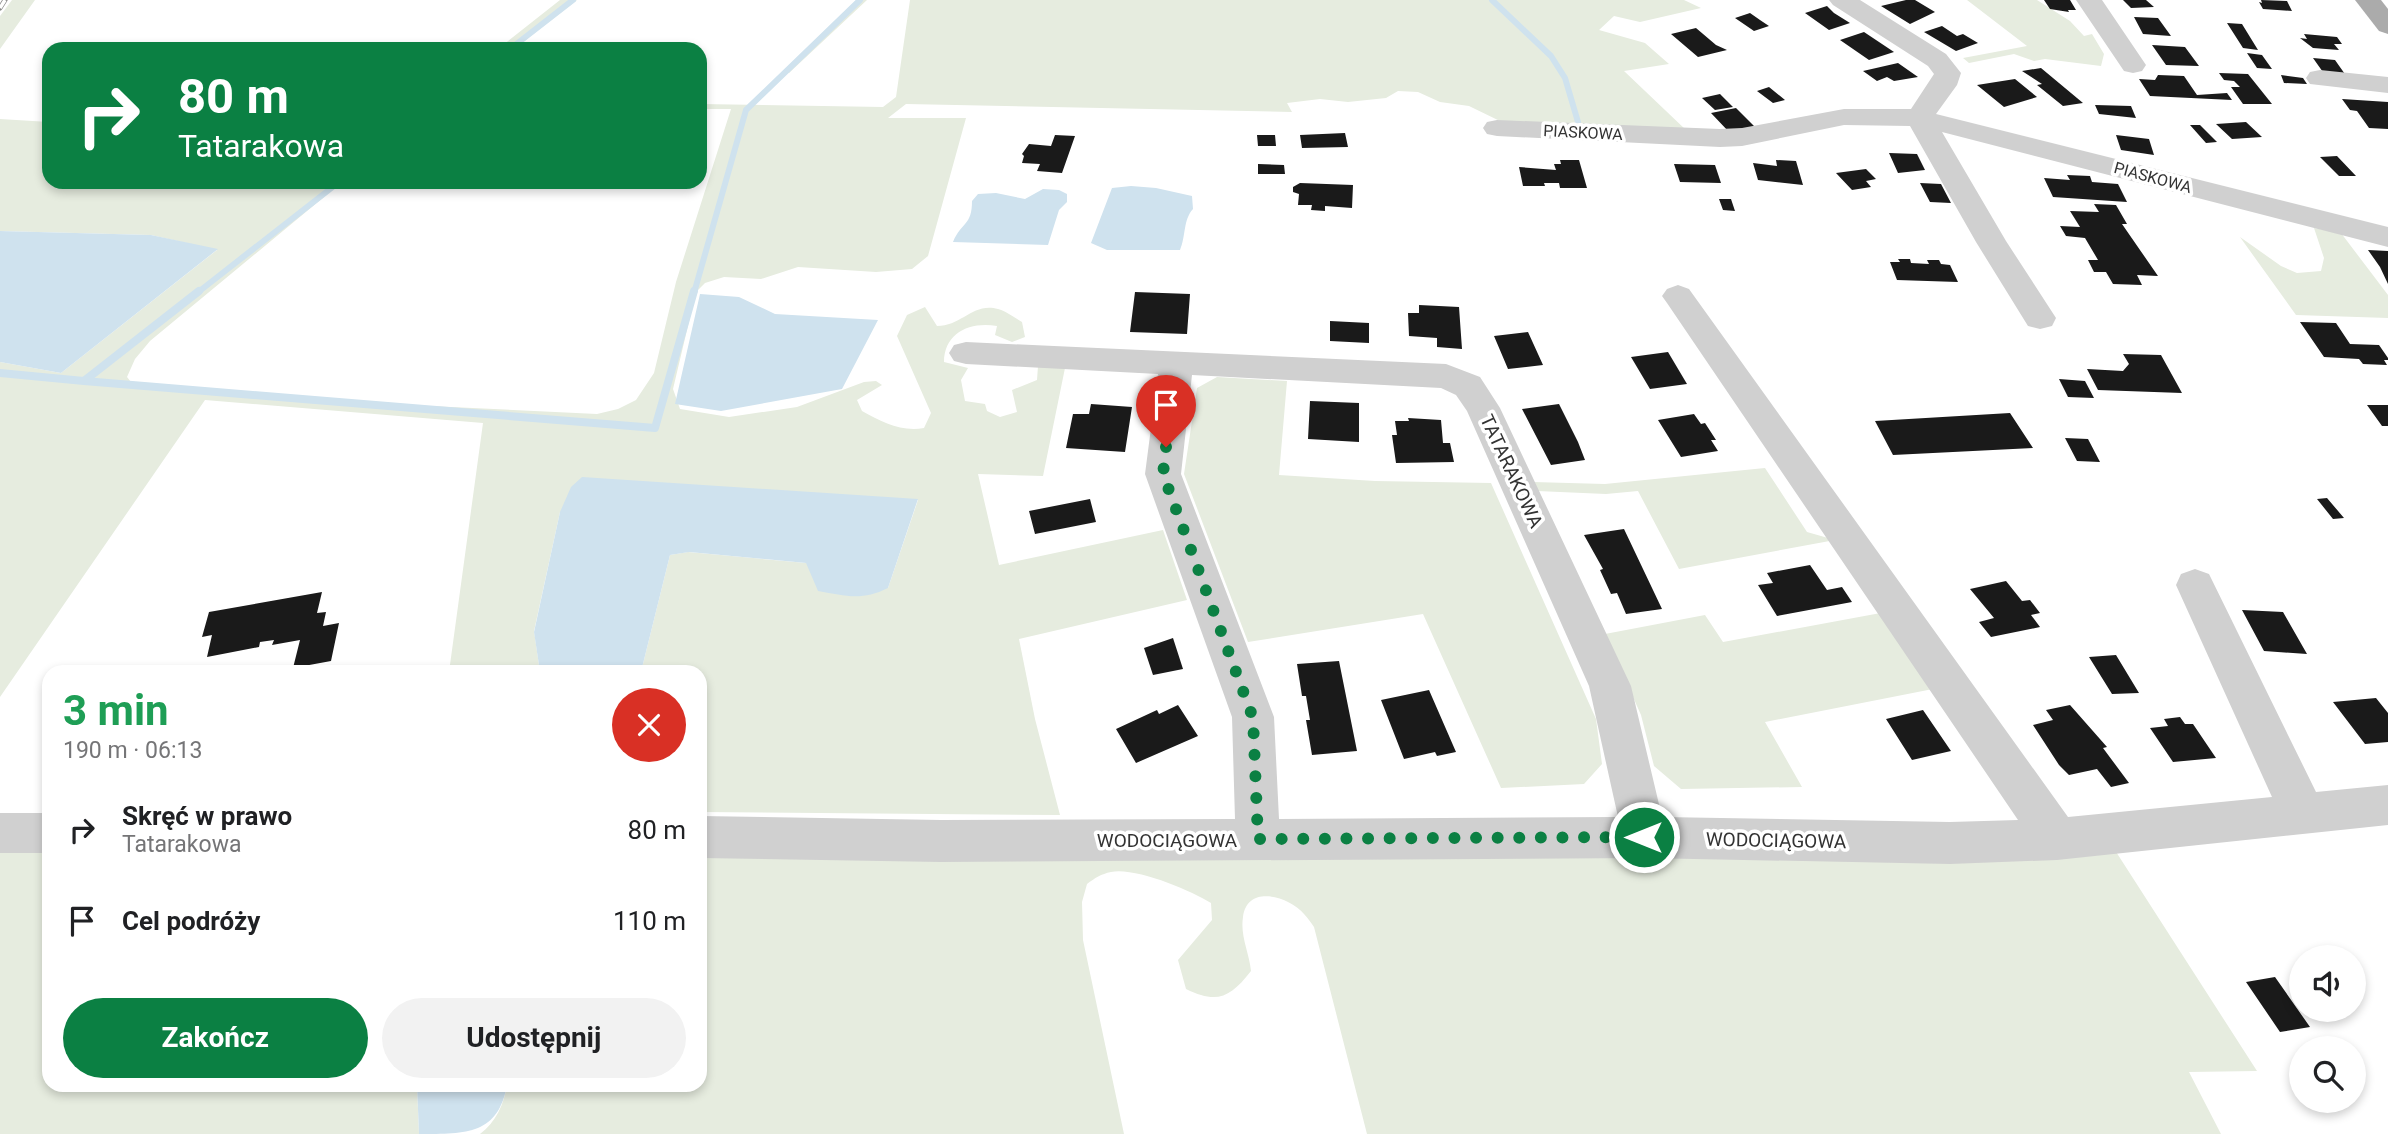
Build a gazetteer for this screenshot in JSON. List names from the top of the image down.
{
  "streets": {
    "street": ["PIASKOWA", "TATARAKOWA", "WODOCIĄGOWA"]
  },
  "crossings": [
    ["TATARAKOWA", "WODOCIĄGOWA"]
  ],
  "page": {
    "turn": ["80 m", "Tatarakowa"],
    "heading": ["3 min", "190 m · 06:13"],
    "list": [
      {
        "name": "Skręć w prawo",
        "note": "Tatarakowa",
        "value": "80 m"
      },
      {
        "name": "Cel podróży",
        "value": "110 m"
      }
    ],
    "buttons": ["Zakończ", "Udostępnij"]
  }
}
